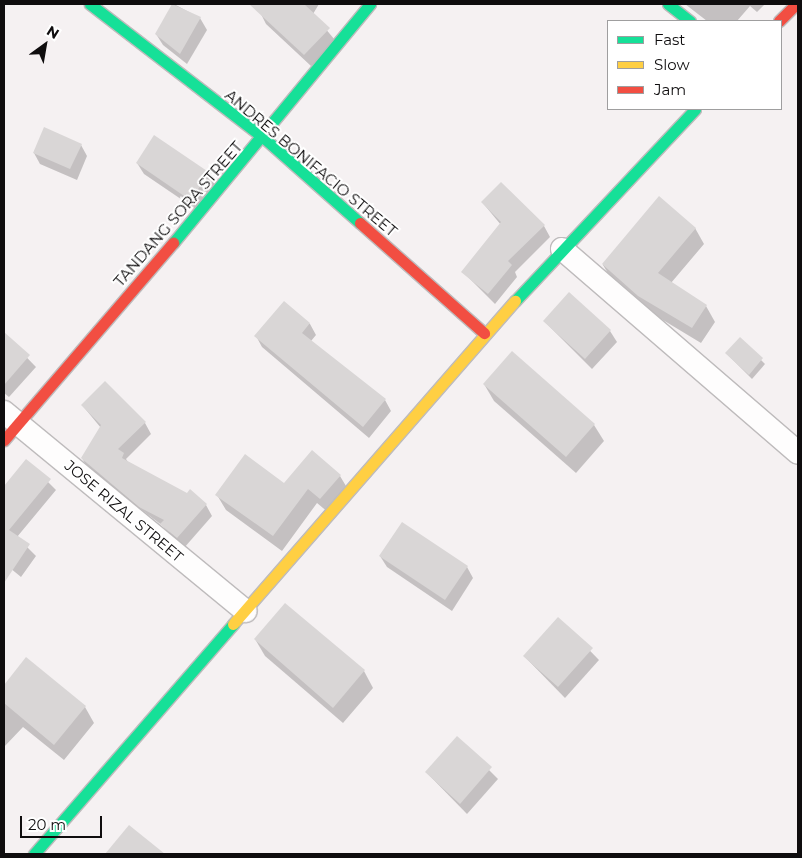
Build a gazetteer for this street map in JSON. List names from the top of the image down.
{
  "streets": {
    "street": ["ANDRES BONIFACIO STREET", "TANDANG SORA STREET", "JOSE RIZAL STREET"]
  },
  "crossings": [
    ["ANDRES BONIFACIO STREET", "TANDANG SORA STREET"],
    ["TANDANG SORA STREET", "JOSE RIZAL STREET"]
  ],
  "legend": ["Fast", "Slow", "Jam"],
  "scale_bar": "20 m",
  "north": "top right"
}
